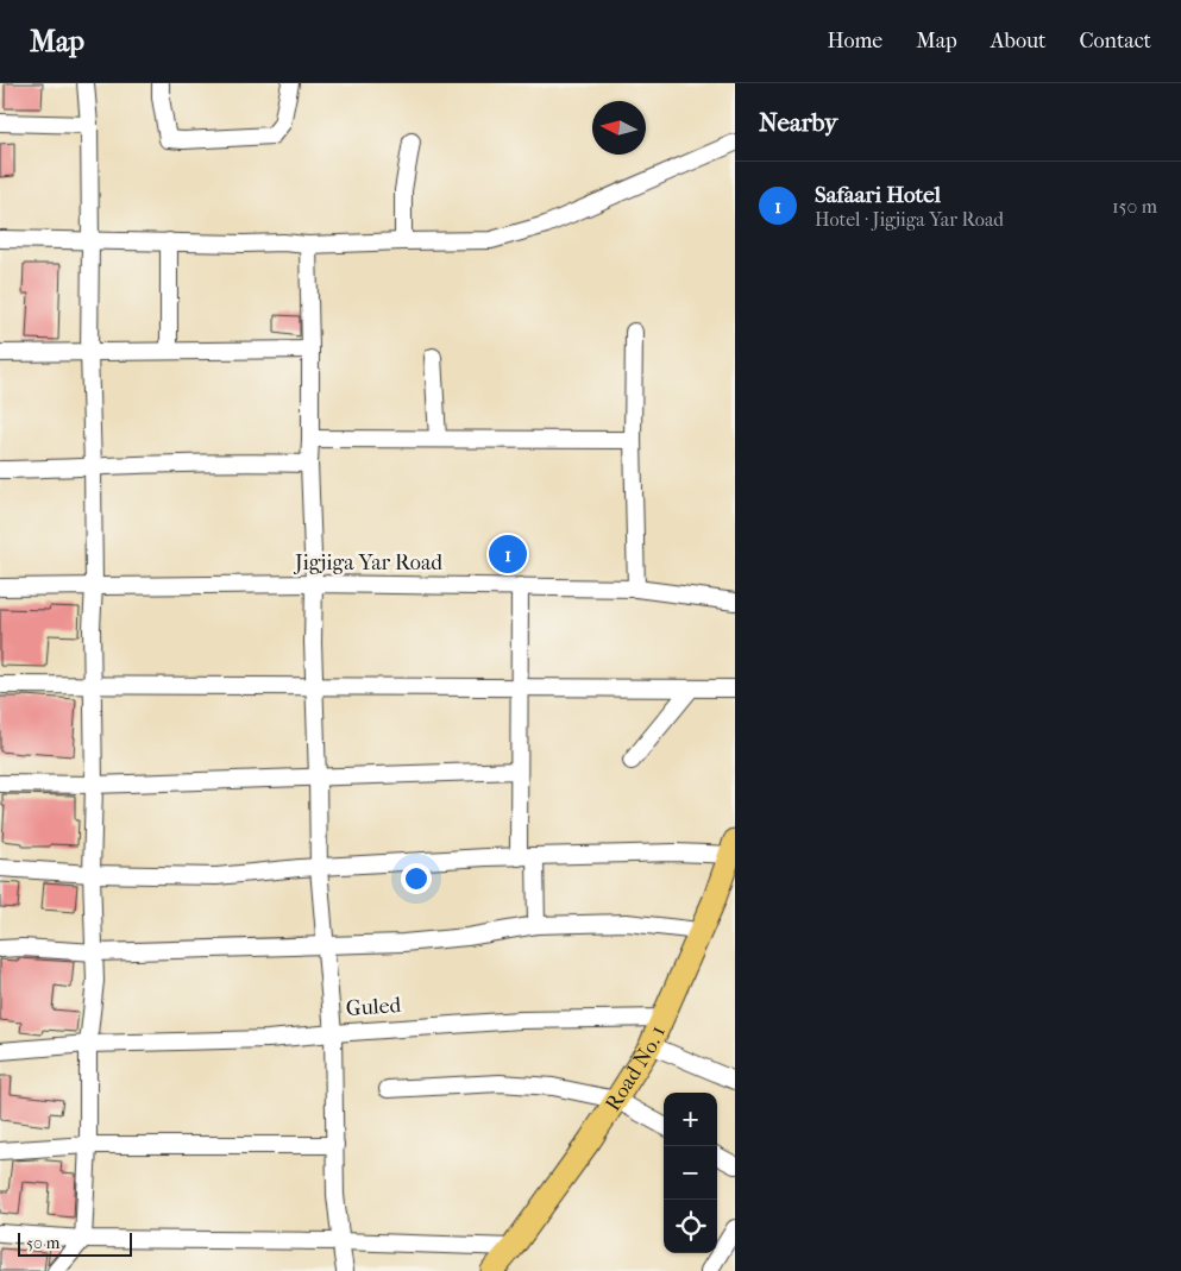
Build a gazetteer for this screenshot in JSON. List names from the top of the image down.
{
  "streets": {
    "highway": ["Road No. 1"],
    "street": ["Jigjiga Yar Road", "Guled"]
  },
  "crossings": [
    ["Guled", "Road No. 1"]
  ],
  "scale_bar": "50 m",
  "north": "left",
  "page": {
    "header": "Map",
    "nav": [
      "Home",
      "Map",
      "About",
      "Contact"
    ],
    "heading": "Nearby",
    "list": [
      {
        "mark": "1",
        "name": "Safaari Hotel",
        "note": "Hotel · Jigjiga Yar Road",
        "value": "150 m"
      }
    ],
    "pins": "1",
    "map_buttons": ["+", "−"],
    "scale": "50 m"
  }
}
